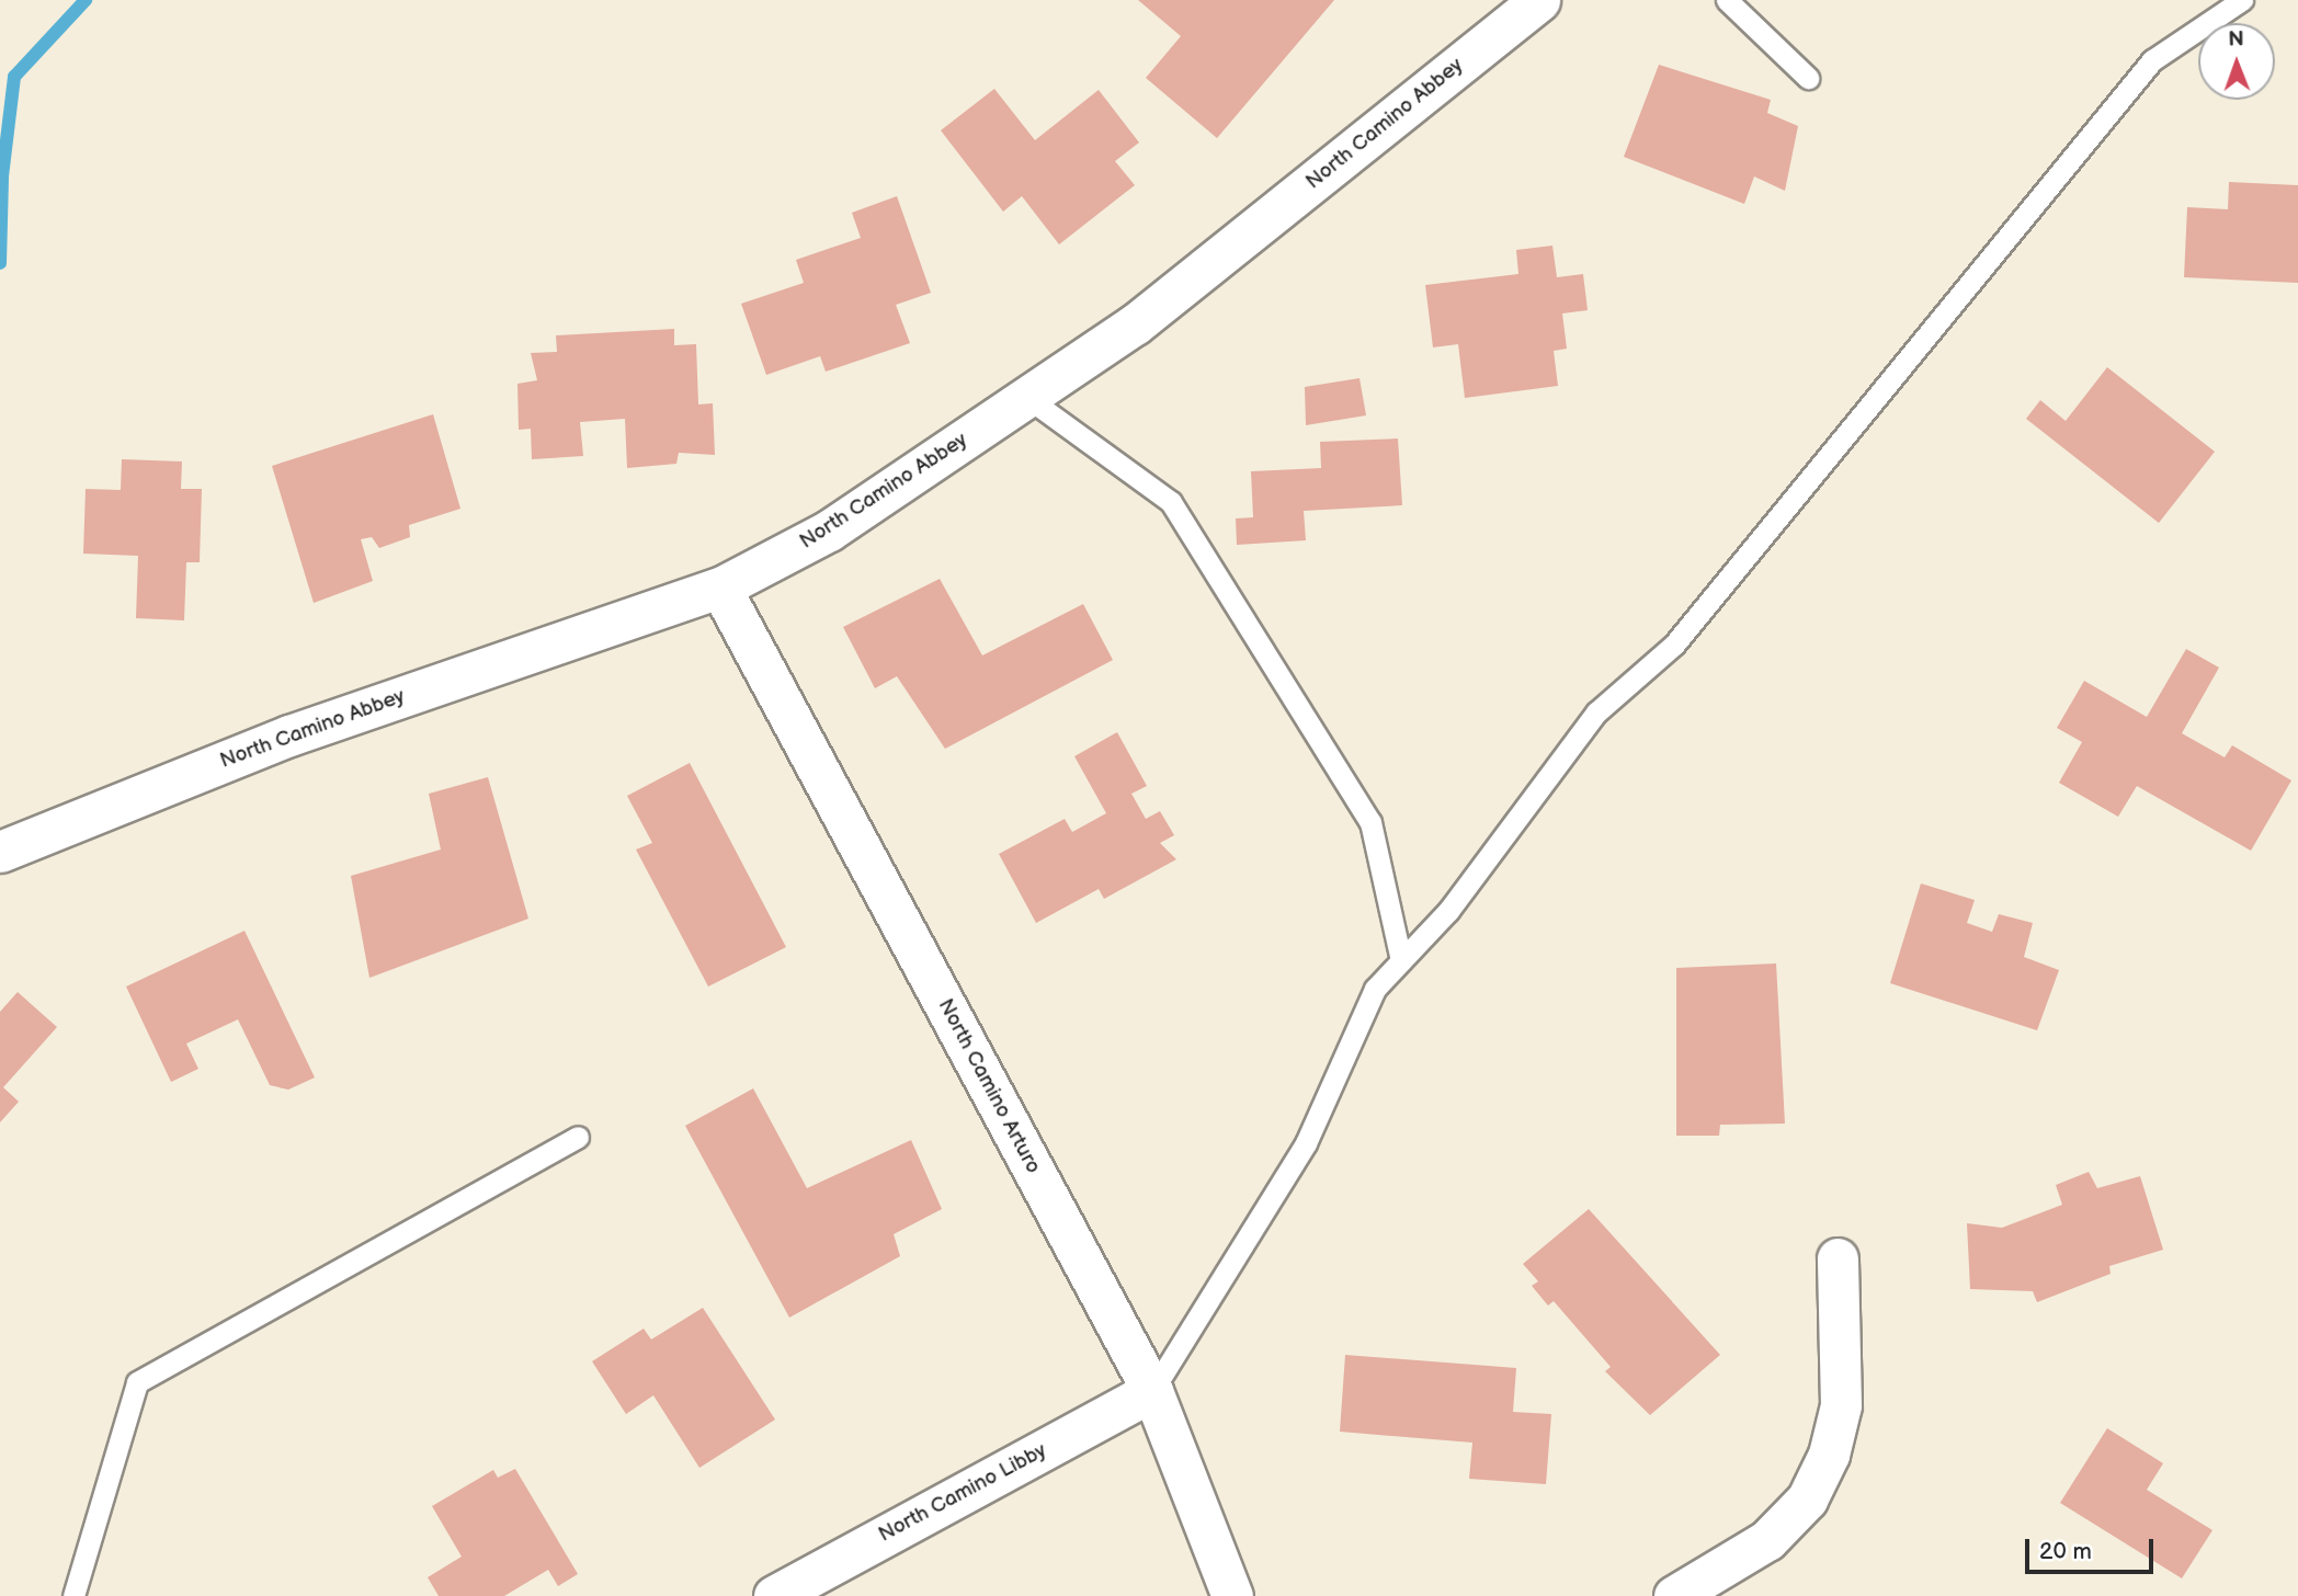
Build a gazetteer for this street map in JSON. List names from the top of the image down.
{
  "streets": {
    "street": ["North Camino Abbey", "North Camino Arturo", "North Camino Libby"]
  },
  "crossings": [
    ["North Camino Abbey", "North Camino Arturo"],
    ["North Camino Arturo", "North Camino Libby"]
  ],
  "scale_bar": "20 m",
  "north": "top"
}
